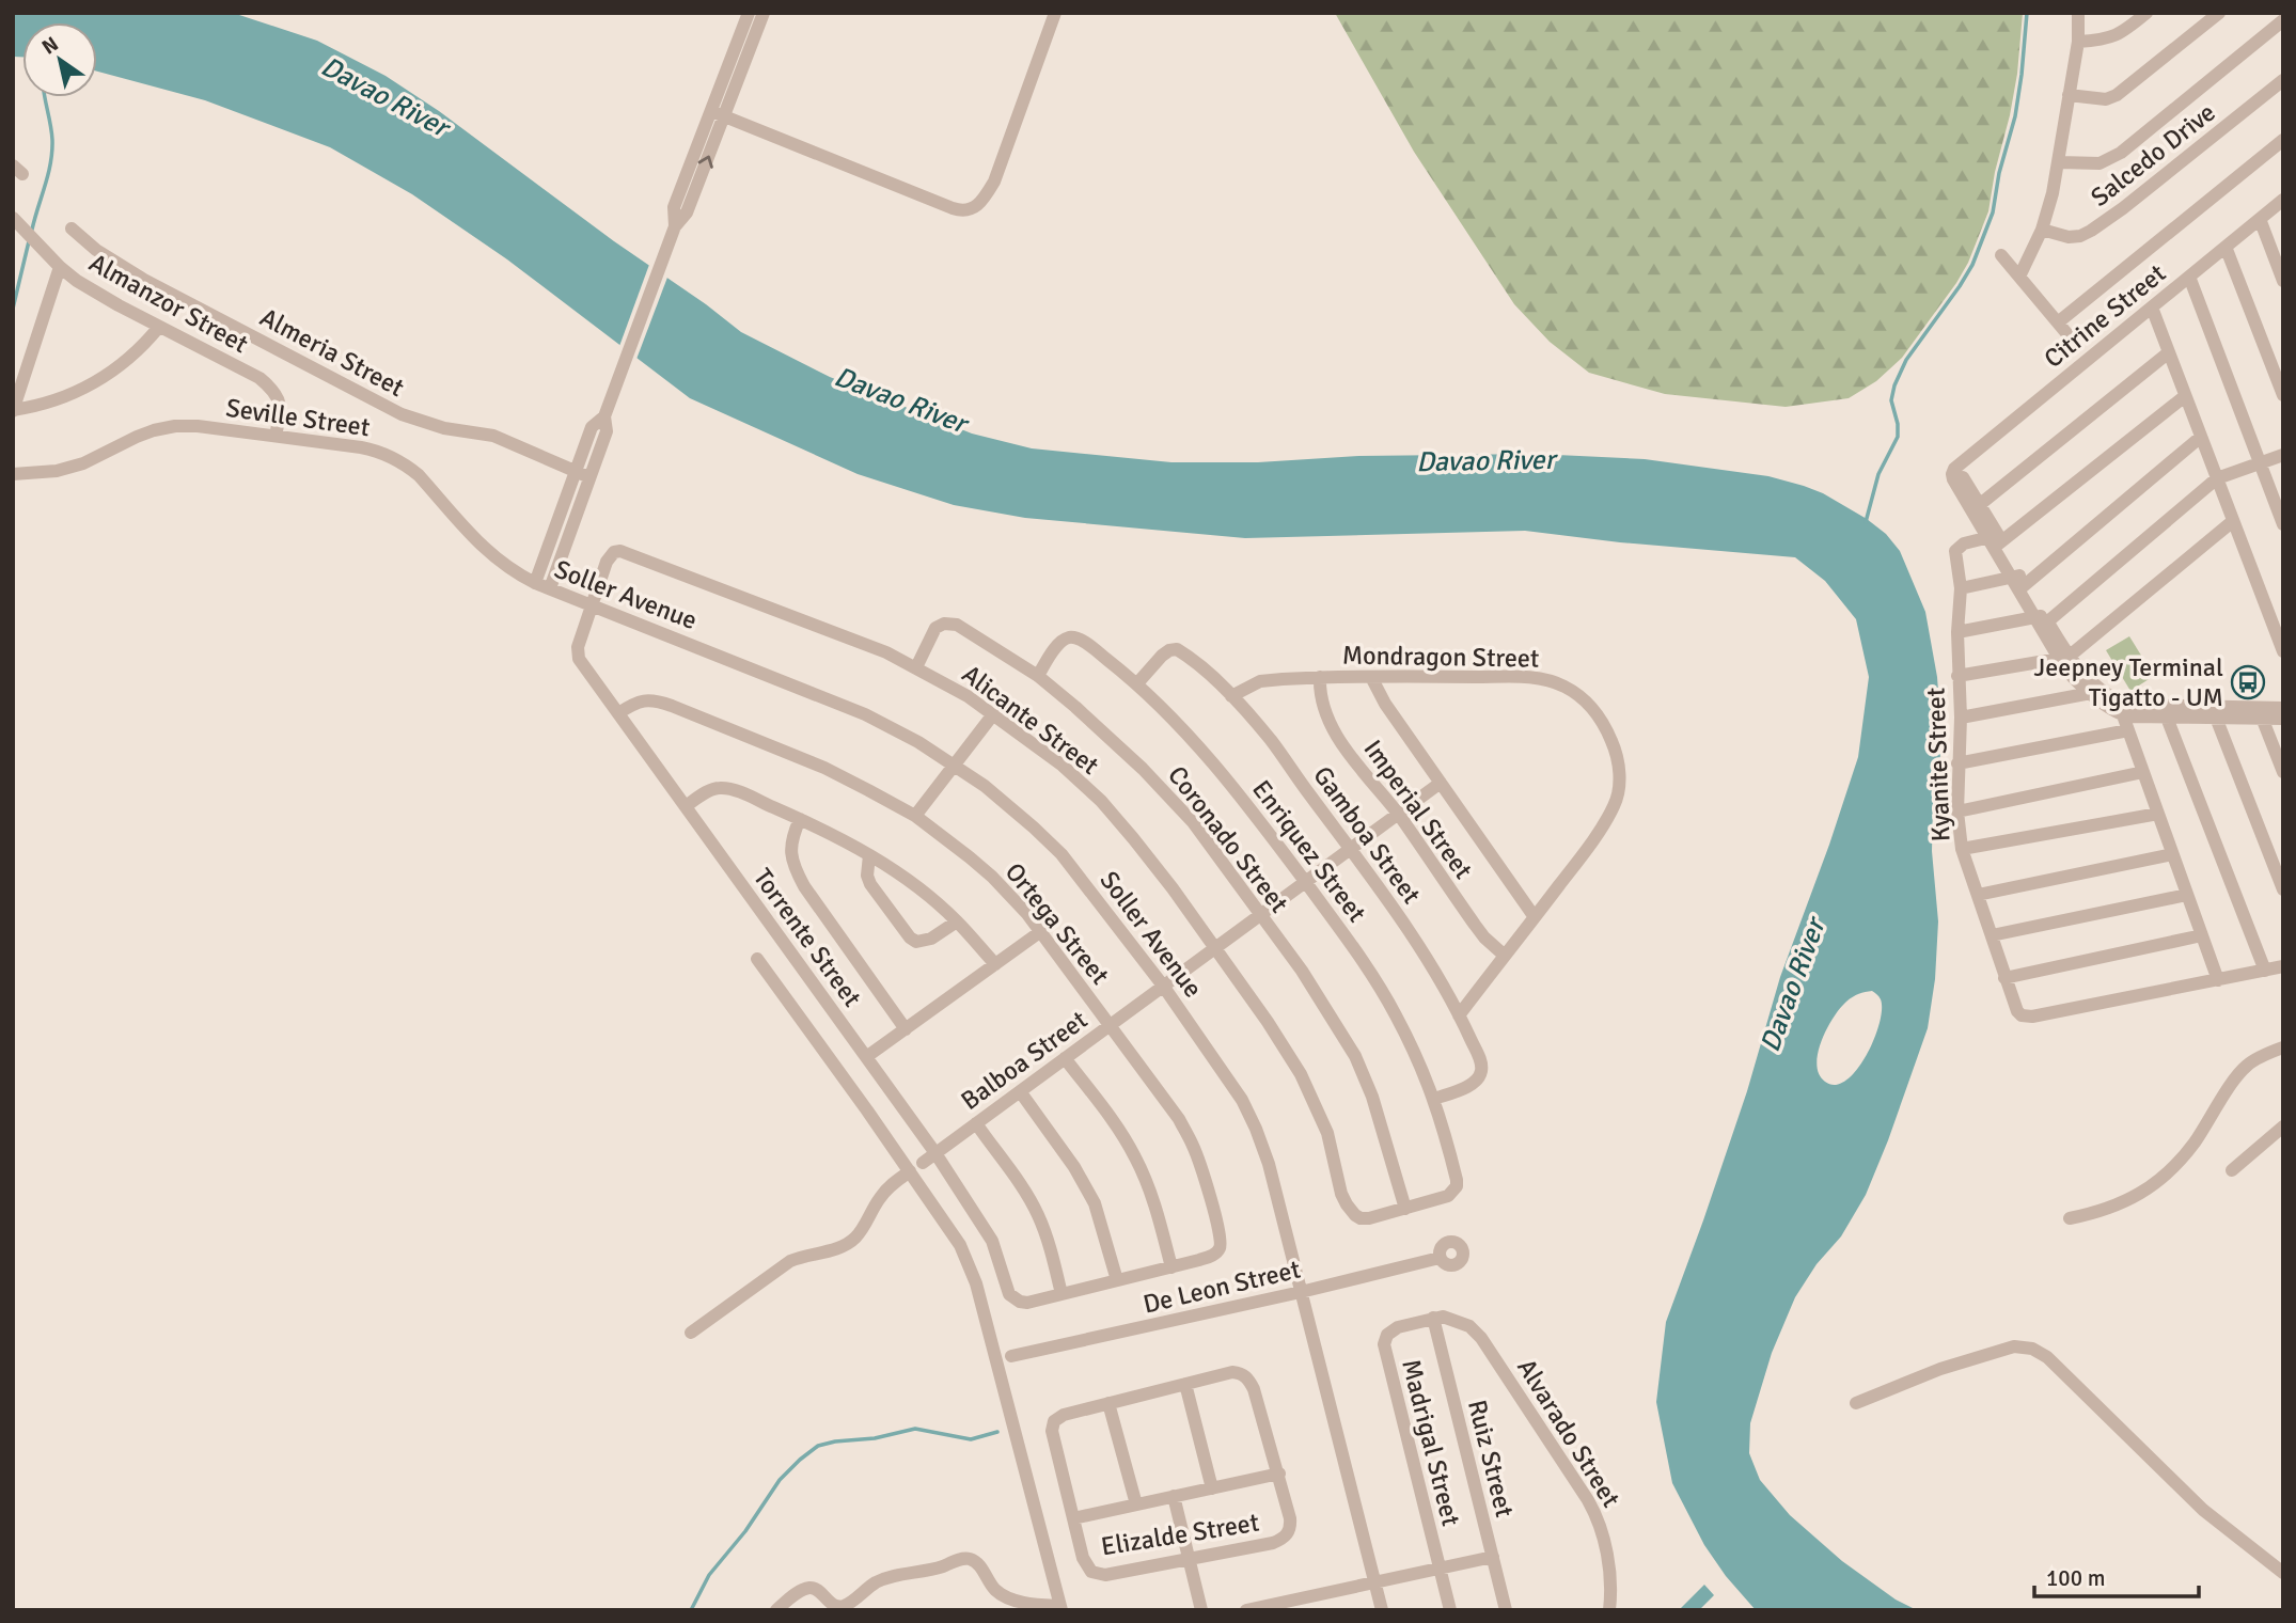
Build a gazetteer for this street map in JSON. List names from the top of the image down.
{
  "streets": {
    "street": [
      "Salcedo Drive",
      "Almanzor Street",
      "Citrine Street",
      "Almeria Street",
      "Seville Street",
      "Soller Avenue",
      "Mondragon Street",
      "Alicante Street",
      "Kyanite Street",
      "Imperial Street",
      "Gamboa Street",
      "Coronado Street",
      "Enriquez Street",
      "Ortega Street",
      "Torrente Street",
      "Balboa Street",
      "De Leon Street",
      "Alvarado Street",
      "Madrigal Street",
      "Ruiz Street",
      "Elizalde Street"
    ]
  },
  "crossings": [
    ["Almanzor Street", "Seville Street"],
    ["Seville Street", "Soller Avenue"],
    ["Soller Avenue", "Alicante Street"],
    ["Soller Avenue", "Torrente Street"],
    ["Soller Avenue", "Balboa Street"],
    ["Soller Avenue", "De Leon Street"],
    ["Mondragon Street", "Imperial Street"],
    ["Mondragon Street", "Gamboa Street"],
    ["Alicante Street", "Coronado Street"],
    ["Alicante Street", "Enriquez Street"],
    ["Alicante Street", "Torrente Street"],
    ["Alicante Street", "Balboa Street"],
    ["Imperial Street", "Balboa Street"],
    ["Gamboa Street", "Enriquez Street"],
    ["Gamboa Street", "Balboa Street"],
    ["Coronado Street", "Enriquez Street"],
    ["Coronado Street", "Balboa Street"],
    ["Enriquez Street", "Balboa Street"],
    ["Ortega Street", "Torrente Street"],
    ["Ortega Street", "Balboa Street"],
    ["Torrente Street", "Balboa Street"],
    ["Alvarado Street", "Madrigal Street"],
    ["Alvarado Street", "Ruiz Street"],
    ["Madrigal Street", "Ruiz Street"]
  ],
  "water": ["Davao River"],
  "places": {
    "bus stop": ["Jeepney Terminal Tigatto - UM"]
  },
  "scale_bar": "100 m",
  "north": "top left"
}
